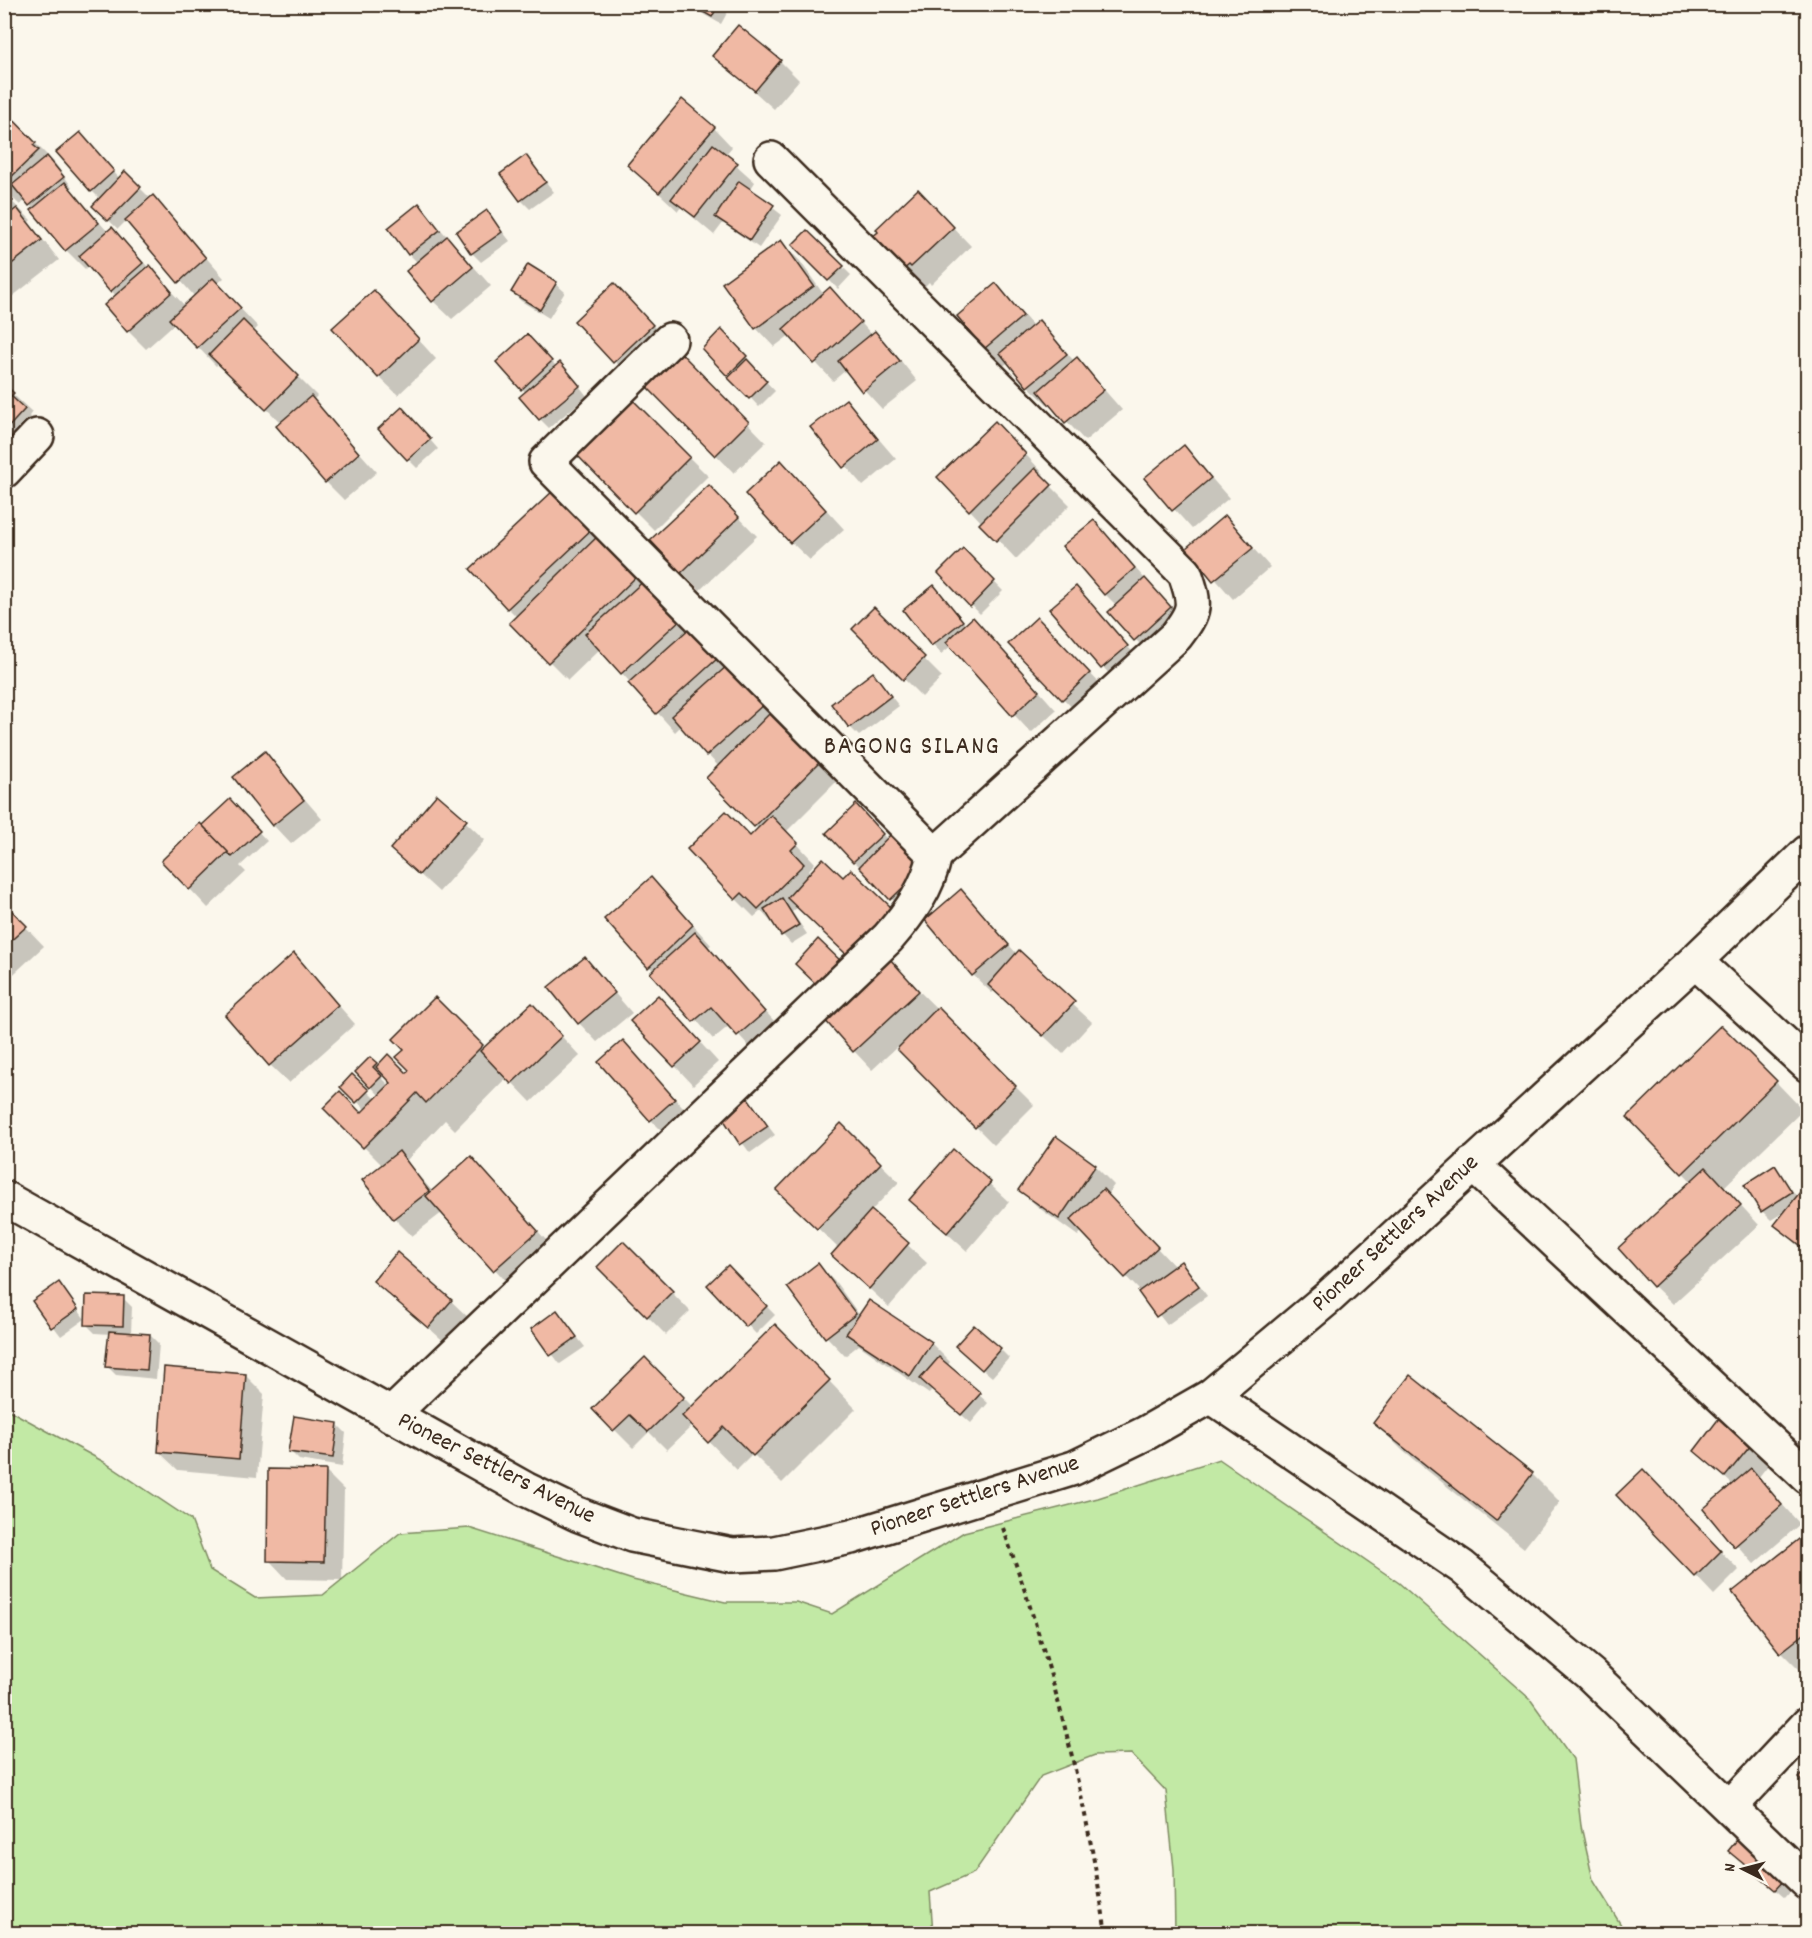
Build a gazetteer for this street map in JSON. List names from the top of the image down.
{
  "streets": {
    "street": ["Pioneer Settlers Avenue"]
  },
  "districts": ["BAGONG SILANG"],
  "north": "left"
}
